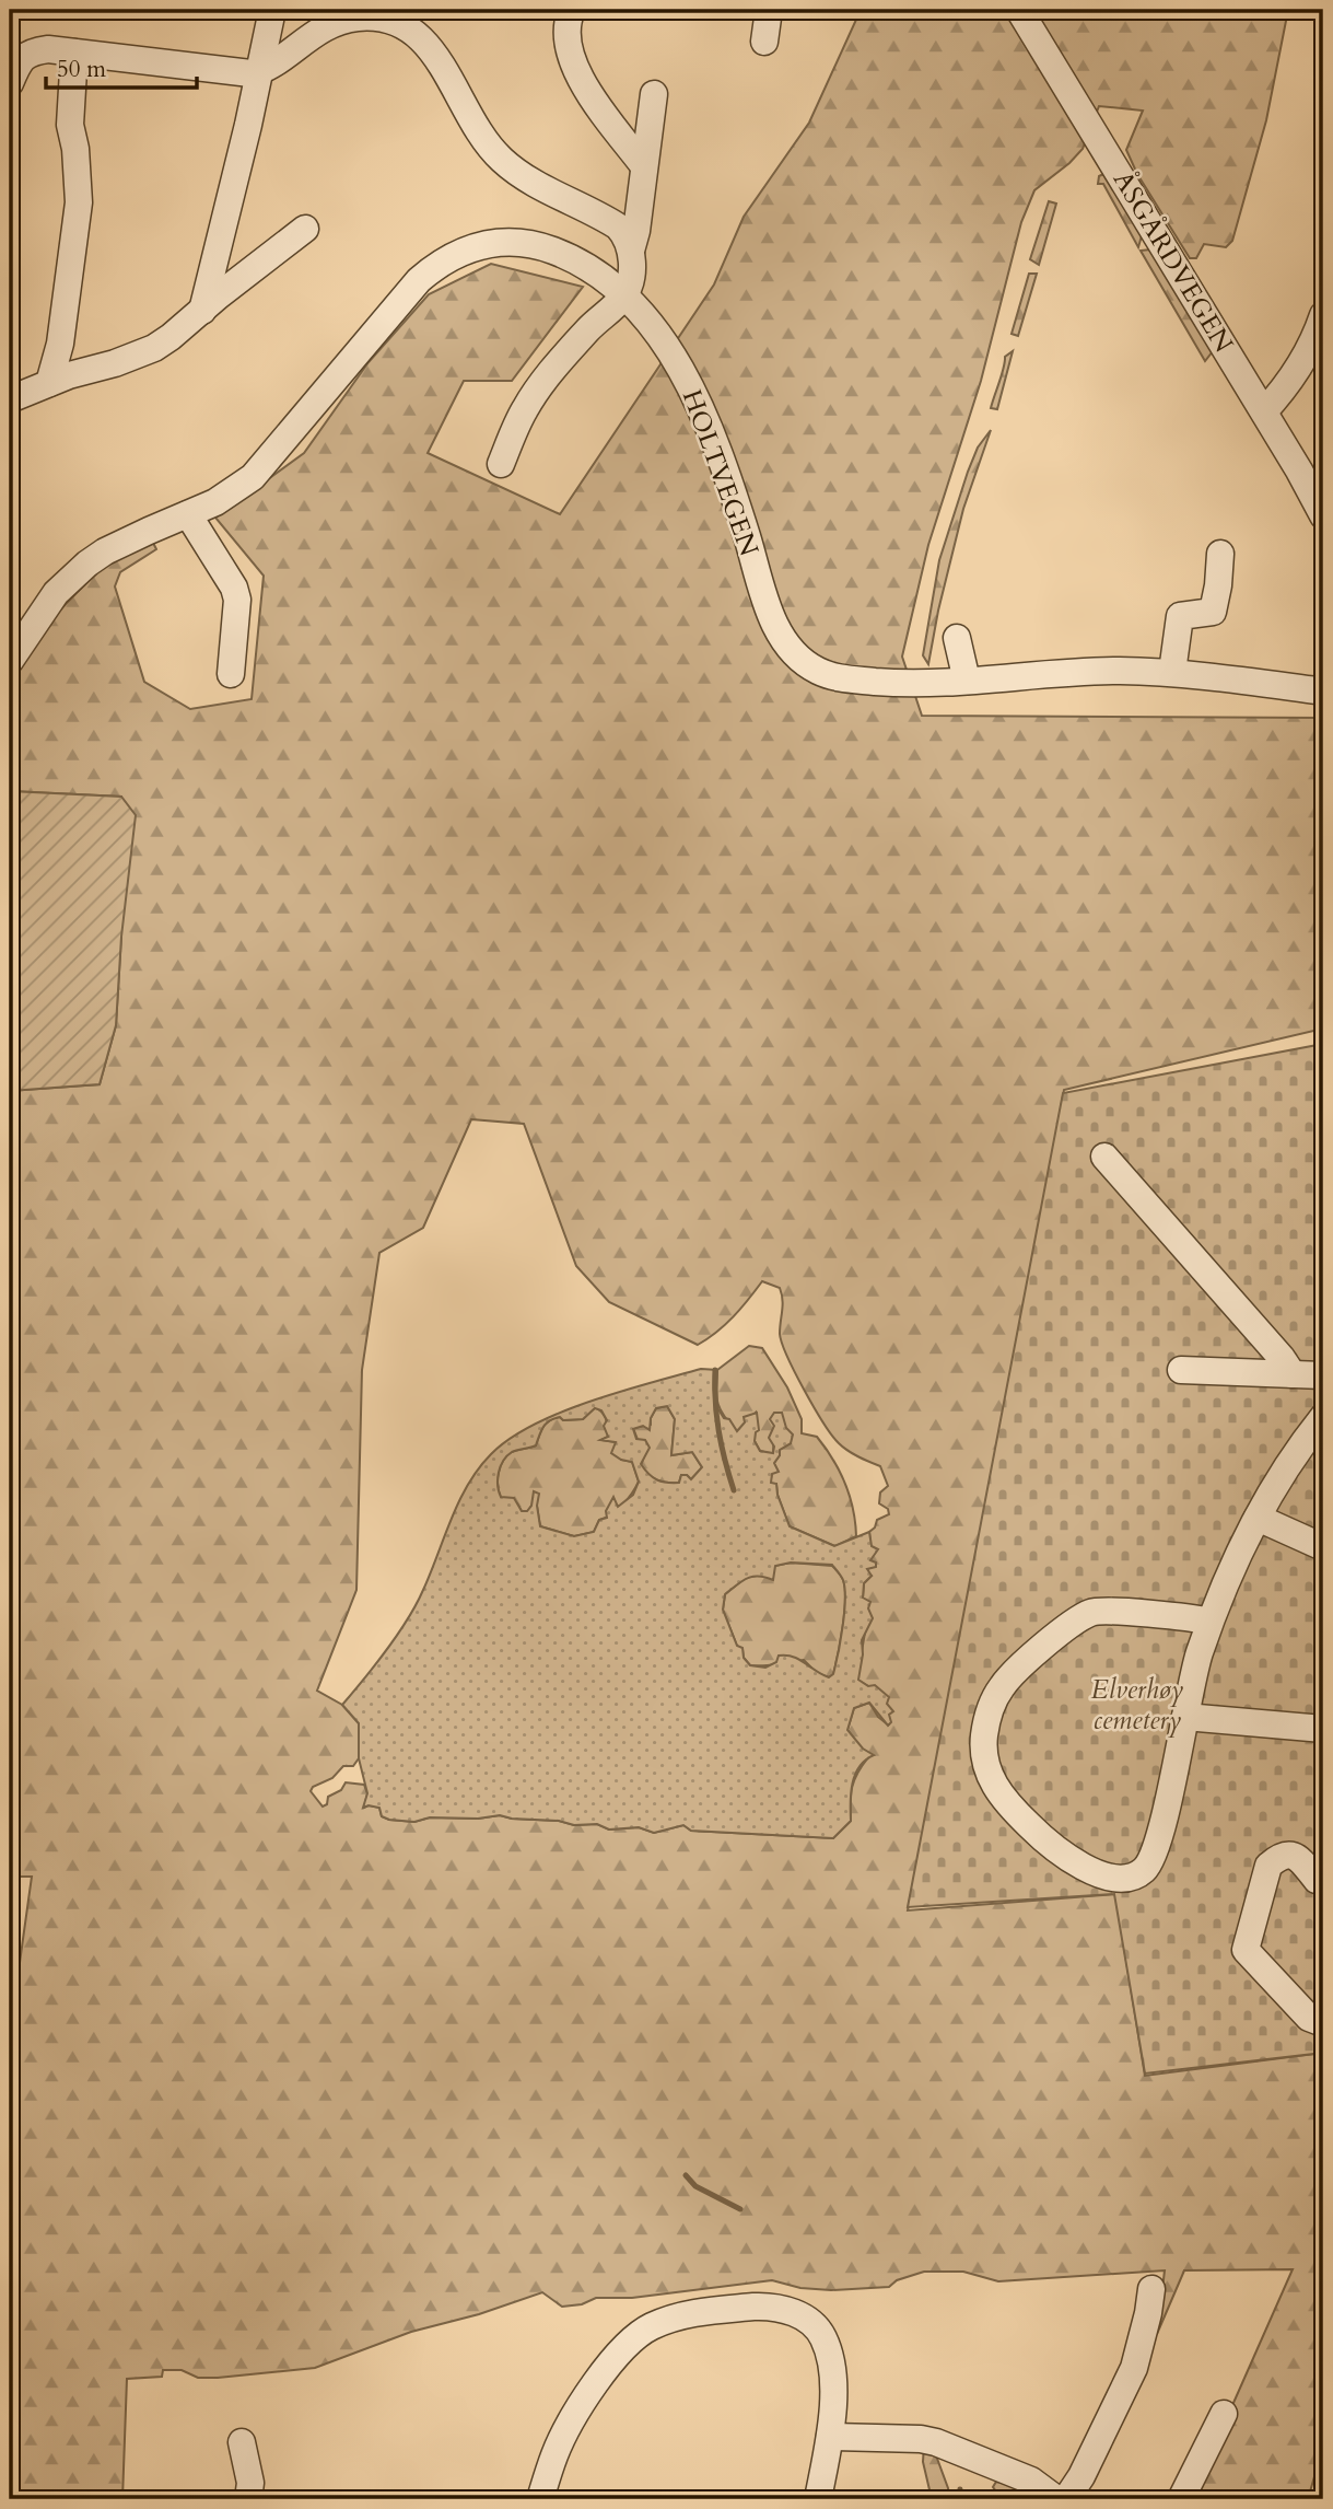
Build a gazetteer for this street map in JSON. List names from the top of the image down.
{
  "streets": {
    "street": ["ÅSGÅRDVEGEN", "HOLTVEGEN"]
  },
  "parks": ["Elverhøy cemetery"],
  "scale_bar": "50 m"
}
